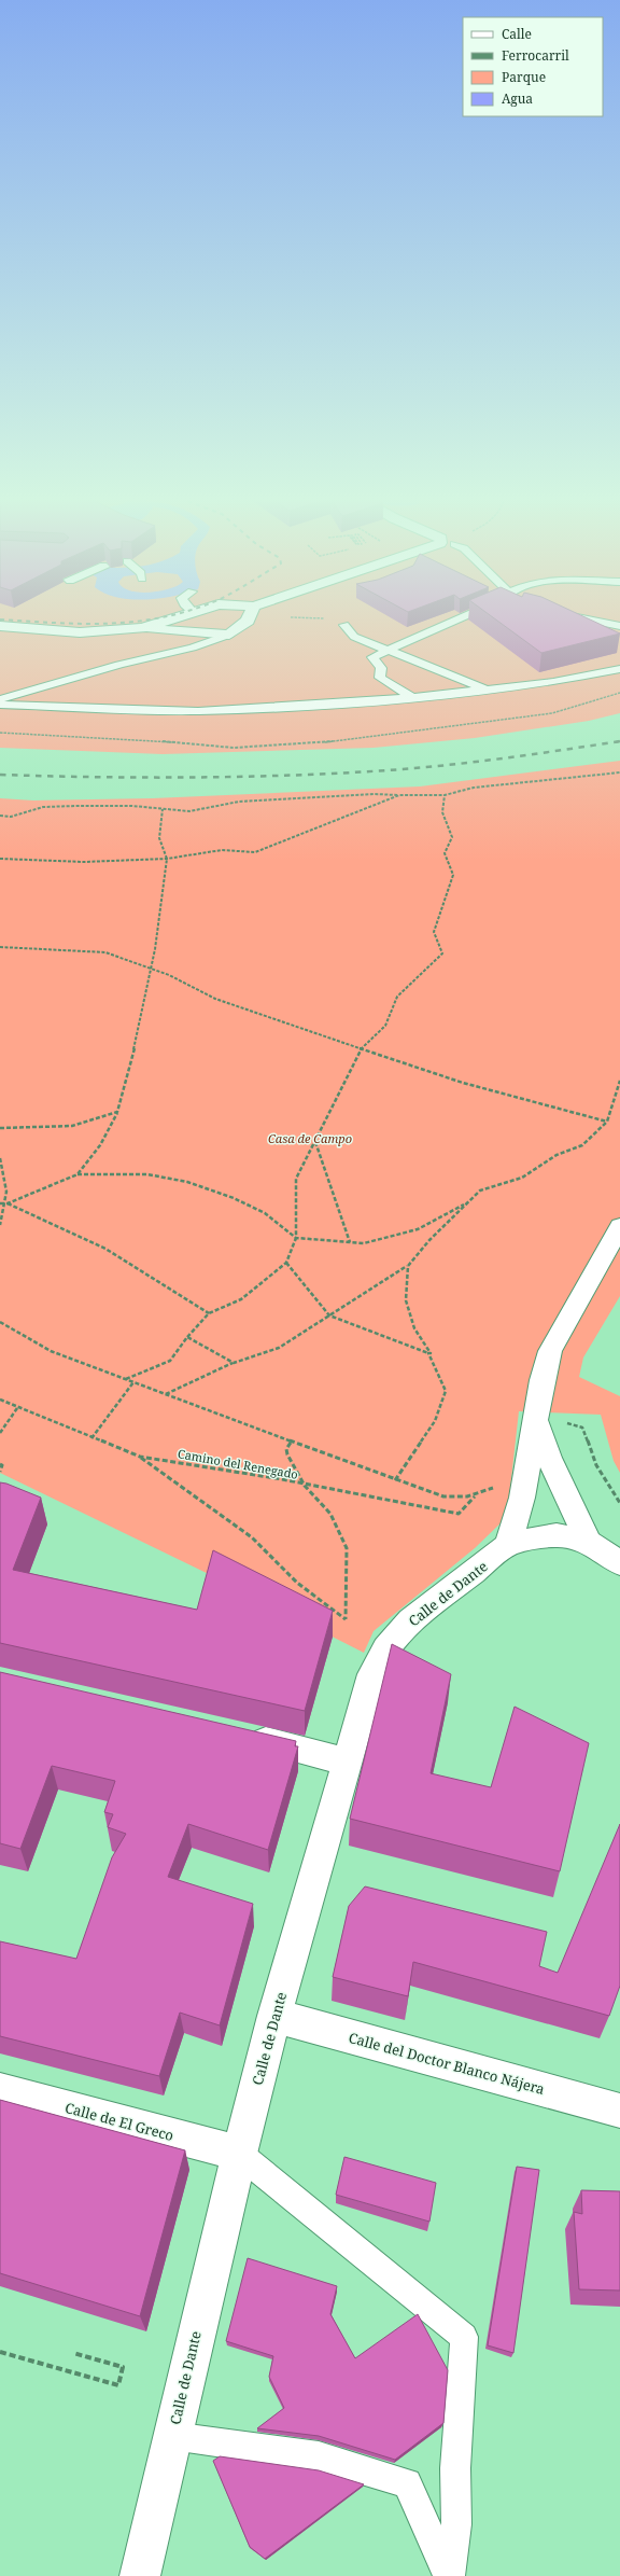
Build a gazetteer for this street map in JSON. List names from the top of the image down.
{
  "streets": {
    "street": ["Calle de Dante", "Calle del Doctor Blanco Nájera", "Calle de El Greco"],
    "path": ["Camino del Renegado"]
  },
  "crossings": [
    ["Calle de Dante", "Calle del Doctor Blanco Nájera"],
    ["Calle de Dante", "Calle de El Greco"]
  ],
  "parks": ["Casa de Campo"],
  "legend": [
    "Calle",
    "Ferrocarril",
    "Parque",
    "Agua"
  ]
}
